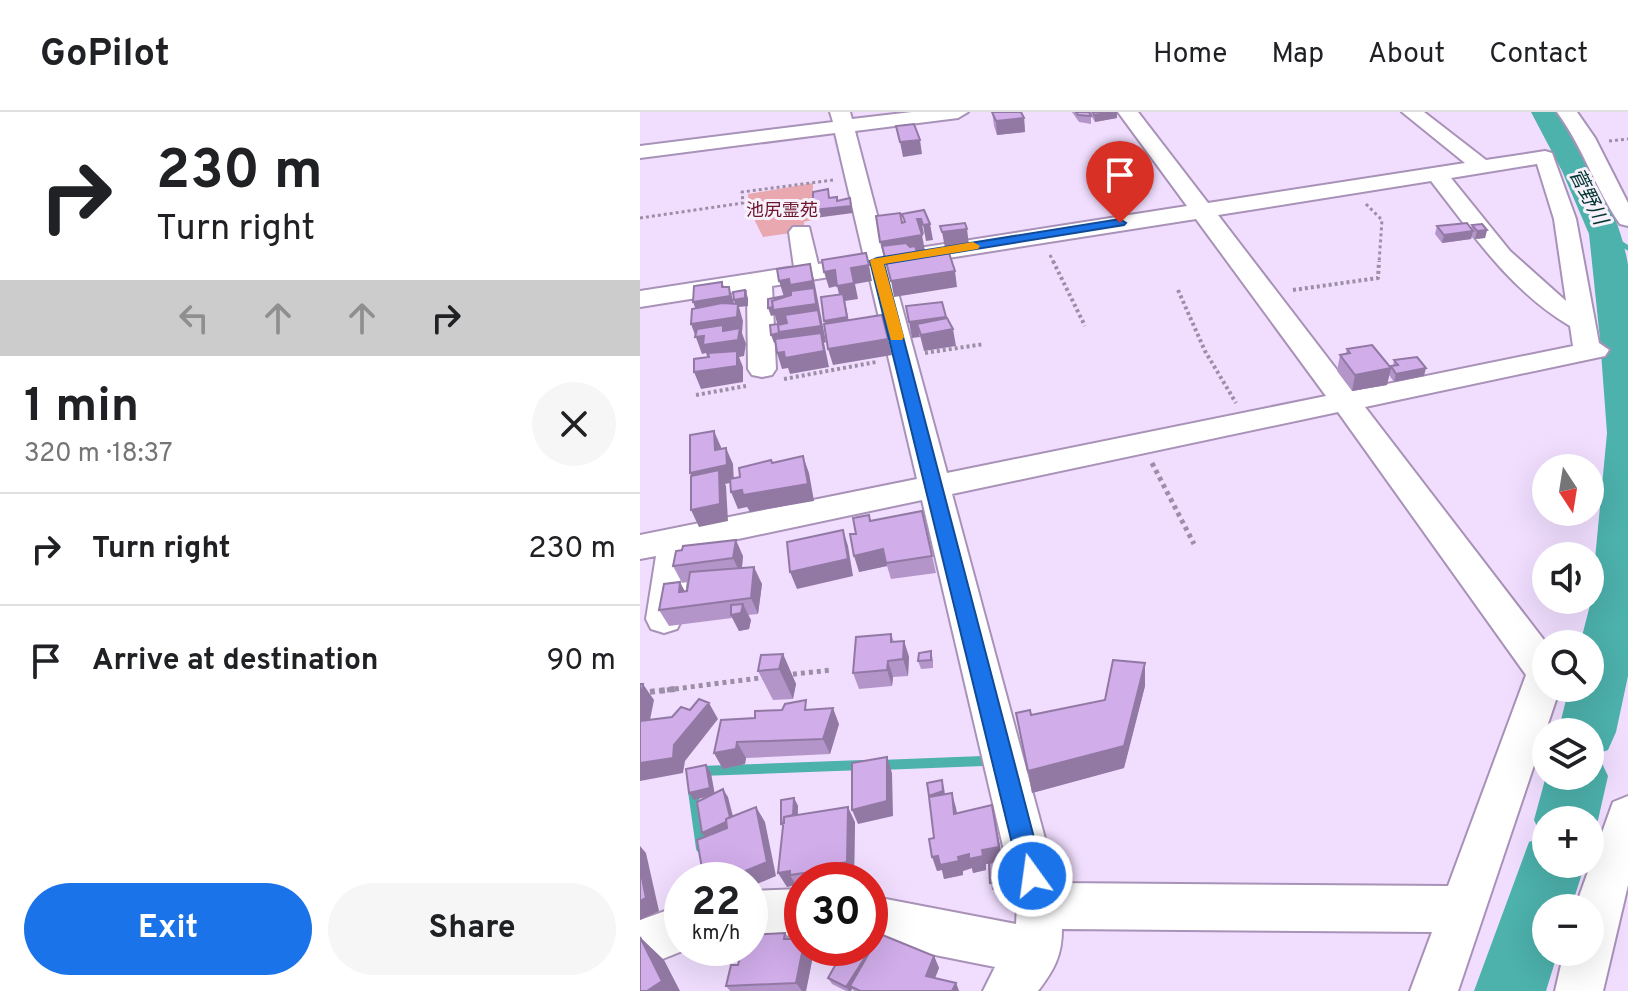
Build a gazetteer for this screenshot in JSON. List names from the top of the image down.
{
  "water": ["菅野川"],
  "parks": ["池尻霊苑"],
  "north": "bottom",
  "page": {
    "header": "GoPilot",
    "nav": [
      "Home",
      "Map",
      "About",
      "Contact"
    ],
    "turn": ["230 m", "Turn right"],
    "heading": ["1 min", "320 m · 18:37"],
    "map_buttons": ["+", "−"],
    "list": [
      {
        "name": "Turn right",
        "value": "230 m"
      },
      {
        "name": "Arrive at destination",
        "value": "90 m"
      }
    ],
    "speed": "22 km/h",
    "limit": "30",
    "buttons": ["Exit", "Share"]
  }
}
